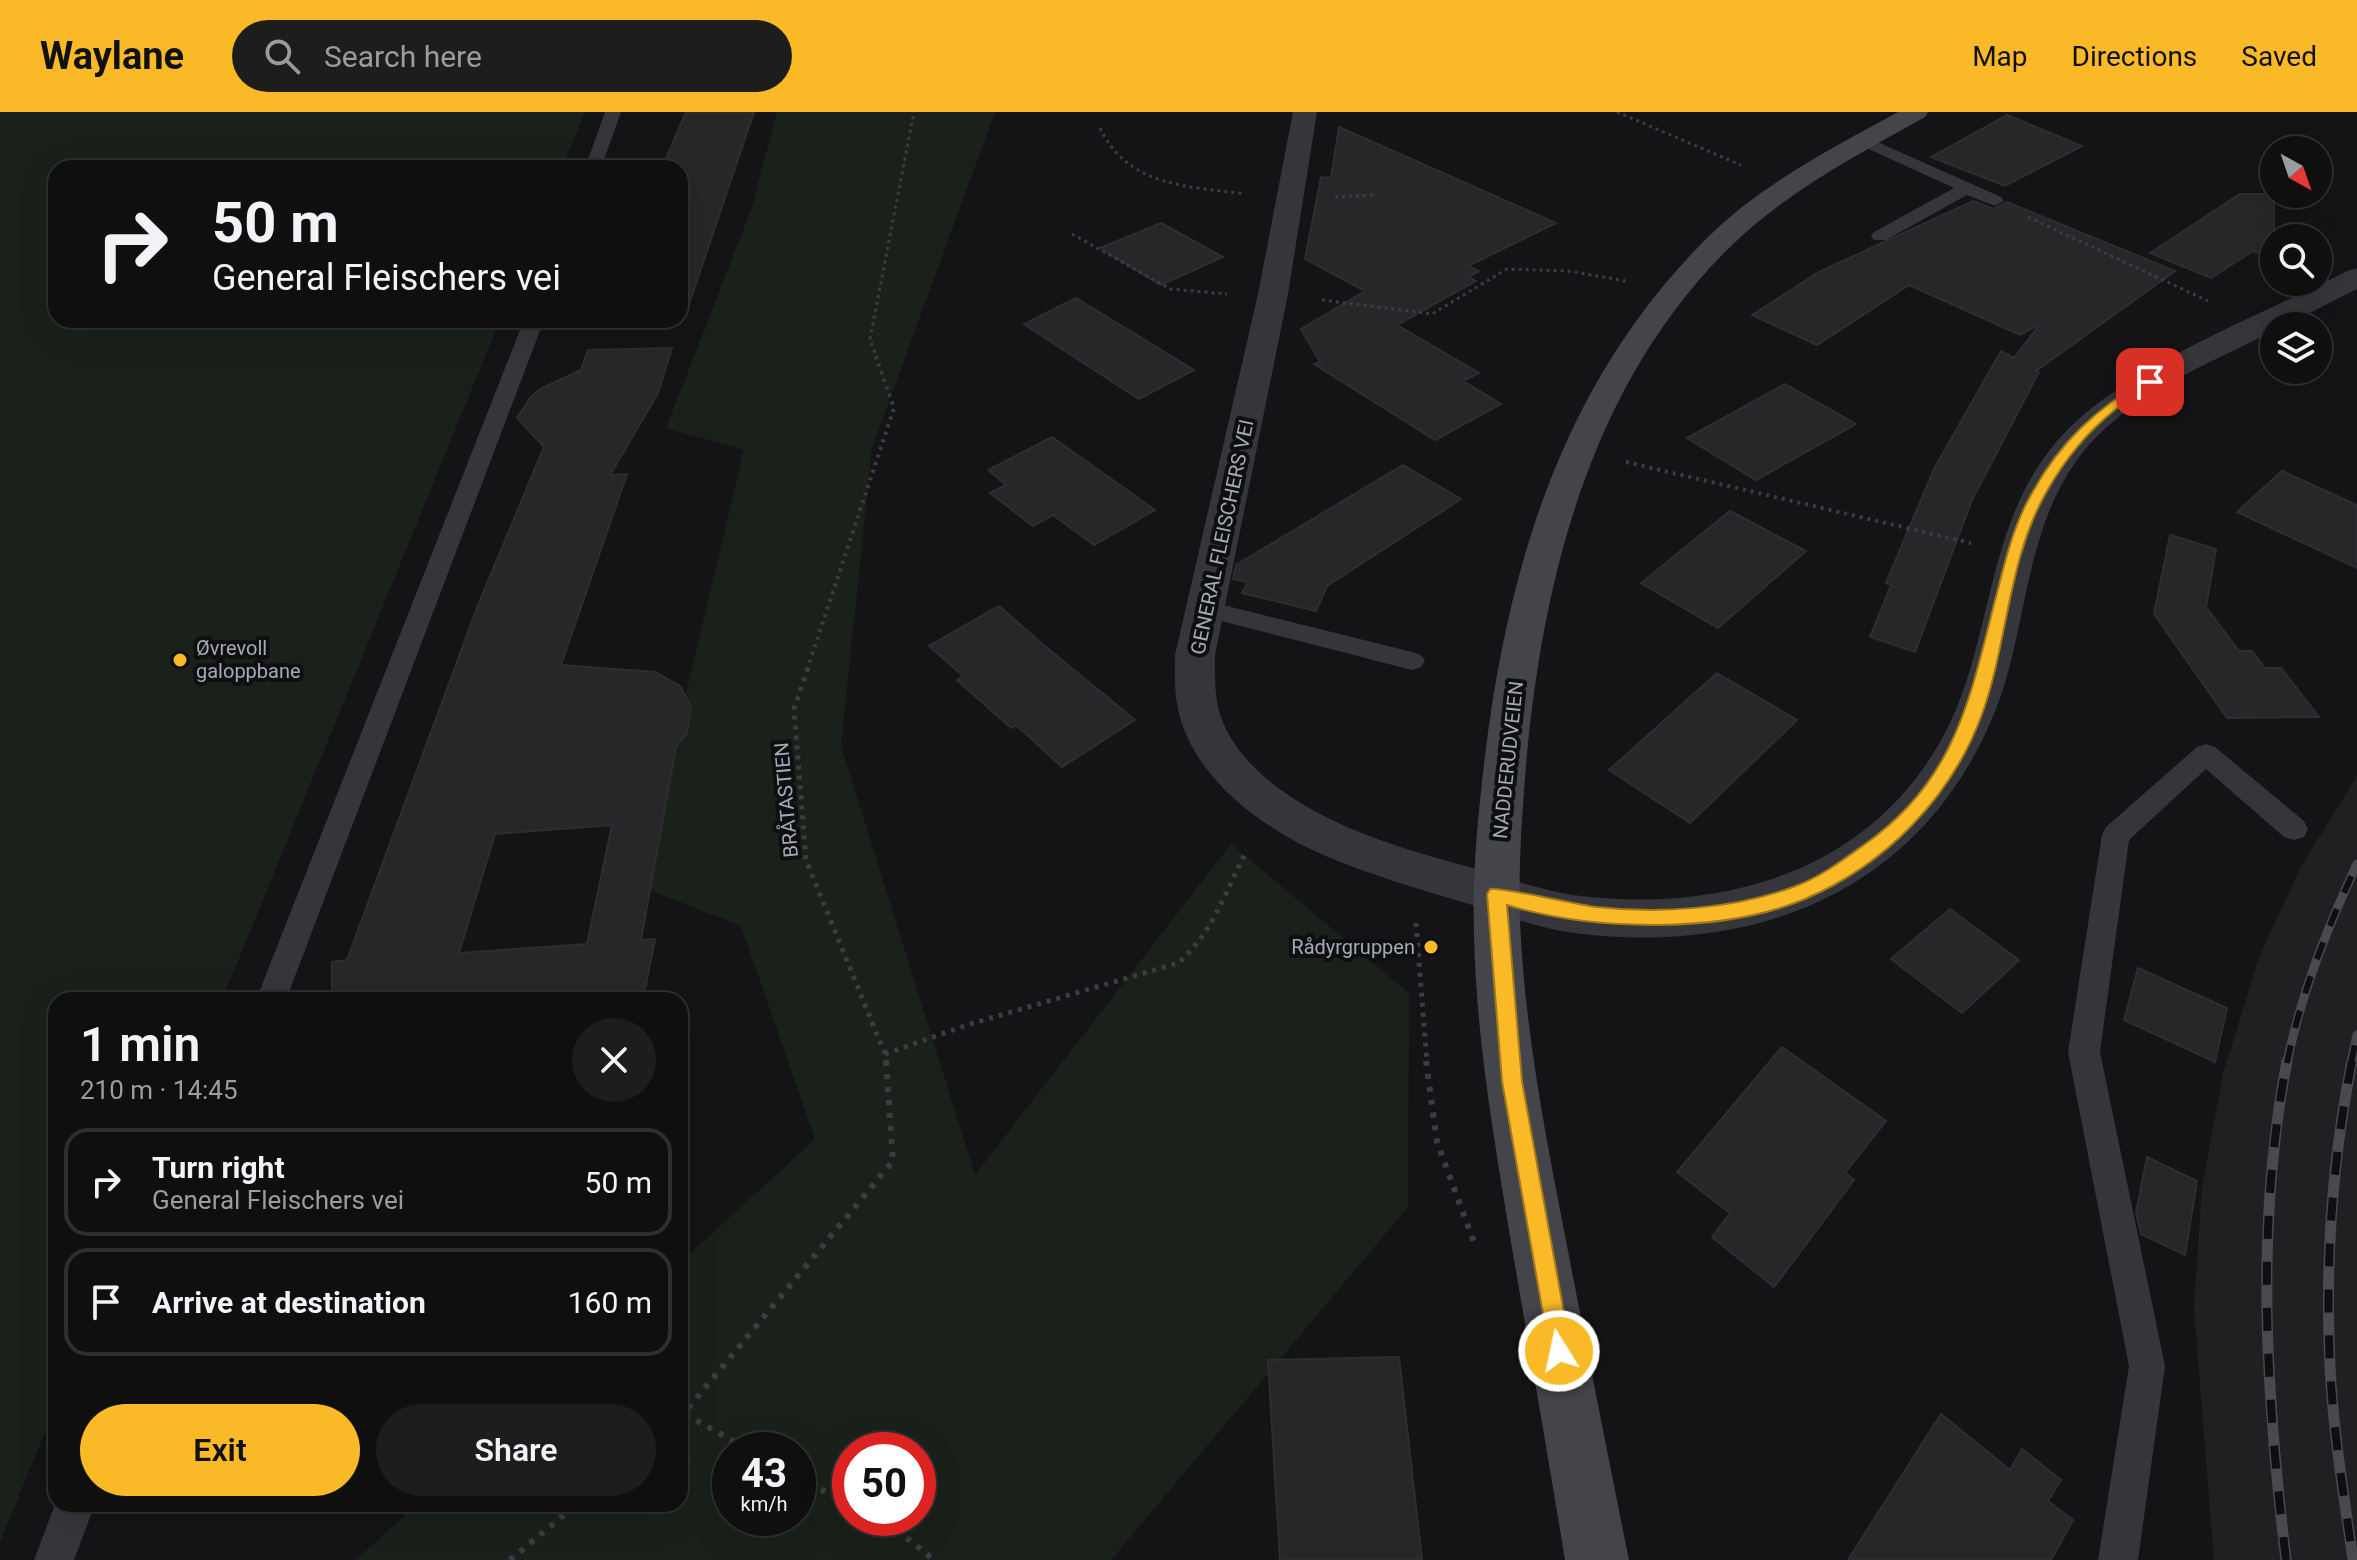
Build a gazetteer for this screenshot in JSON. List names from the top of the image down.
{
  "streets": {
    "main road": ["NADDERUDVEIEN"],
    "street": ["GENERAL FLEISCHERS VEI"],
    "path": ["BRÅTASTIEN"]
  },
  "crossings": [
    ["GENERAL FLEISCHERS VEI", "NADDERUDVEIEN"]
  ],
  "places": ["Øvrevoll galoppbane", "Rådyrgruppen"],
  "north": "bottom right",
  "page": {
    "header": "Waylane",
    "search": "Search here",
    "nav": ["Map", "Directions", "Saved"],
    "turn": ["50 m", "General Fleischers vei"],
    "heading": ["1 min", "210 m · 14:45"],
    "list": [
      {
        "name": "Turn right",
        "note": "General Fleischers vei",
        "value": "50 m"
      },
      {
        "name": "Arrive at destination",
        "value": "160 m"
      }
    ],
    "buttons": ["Exit", "Share"],
    "speed": "43 km/h",
    "limit": "50"
  }
}
